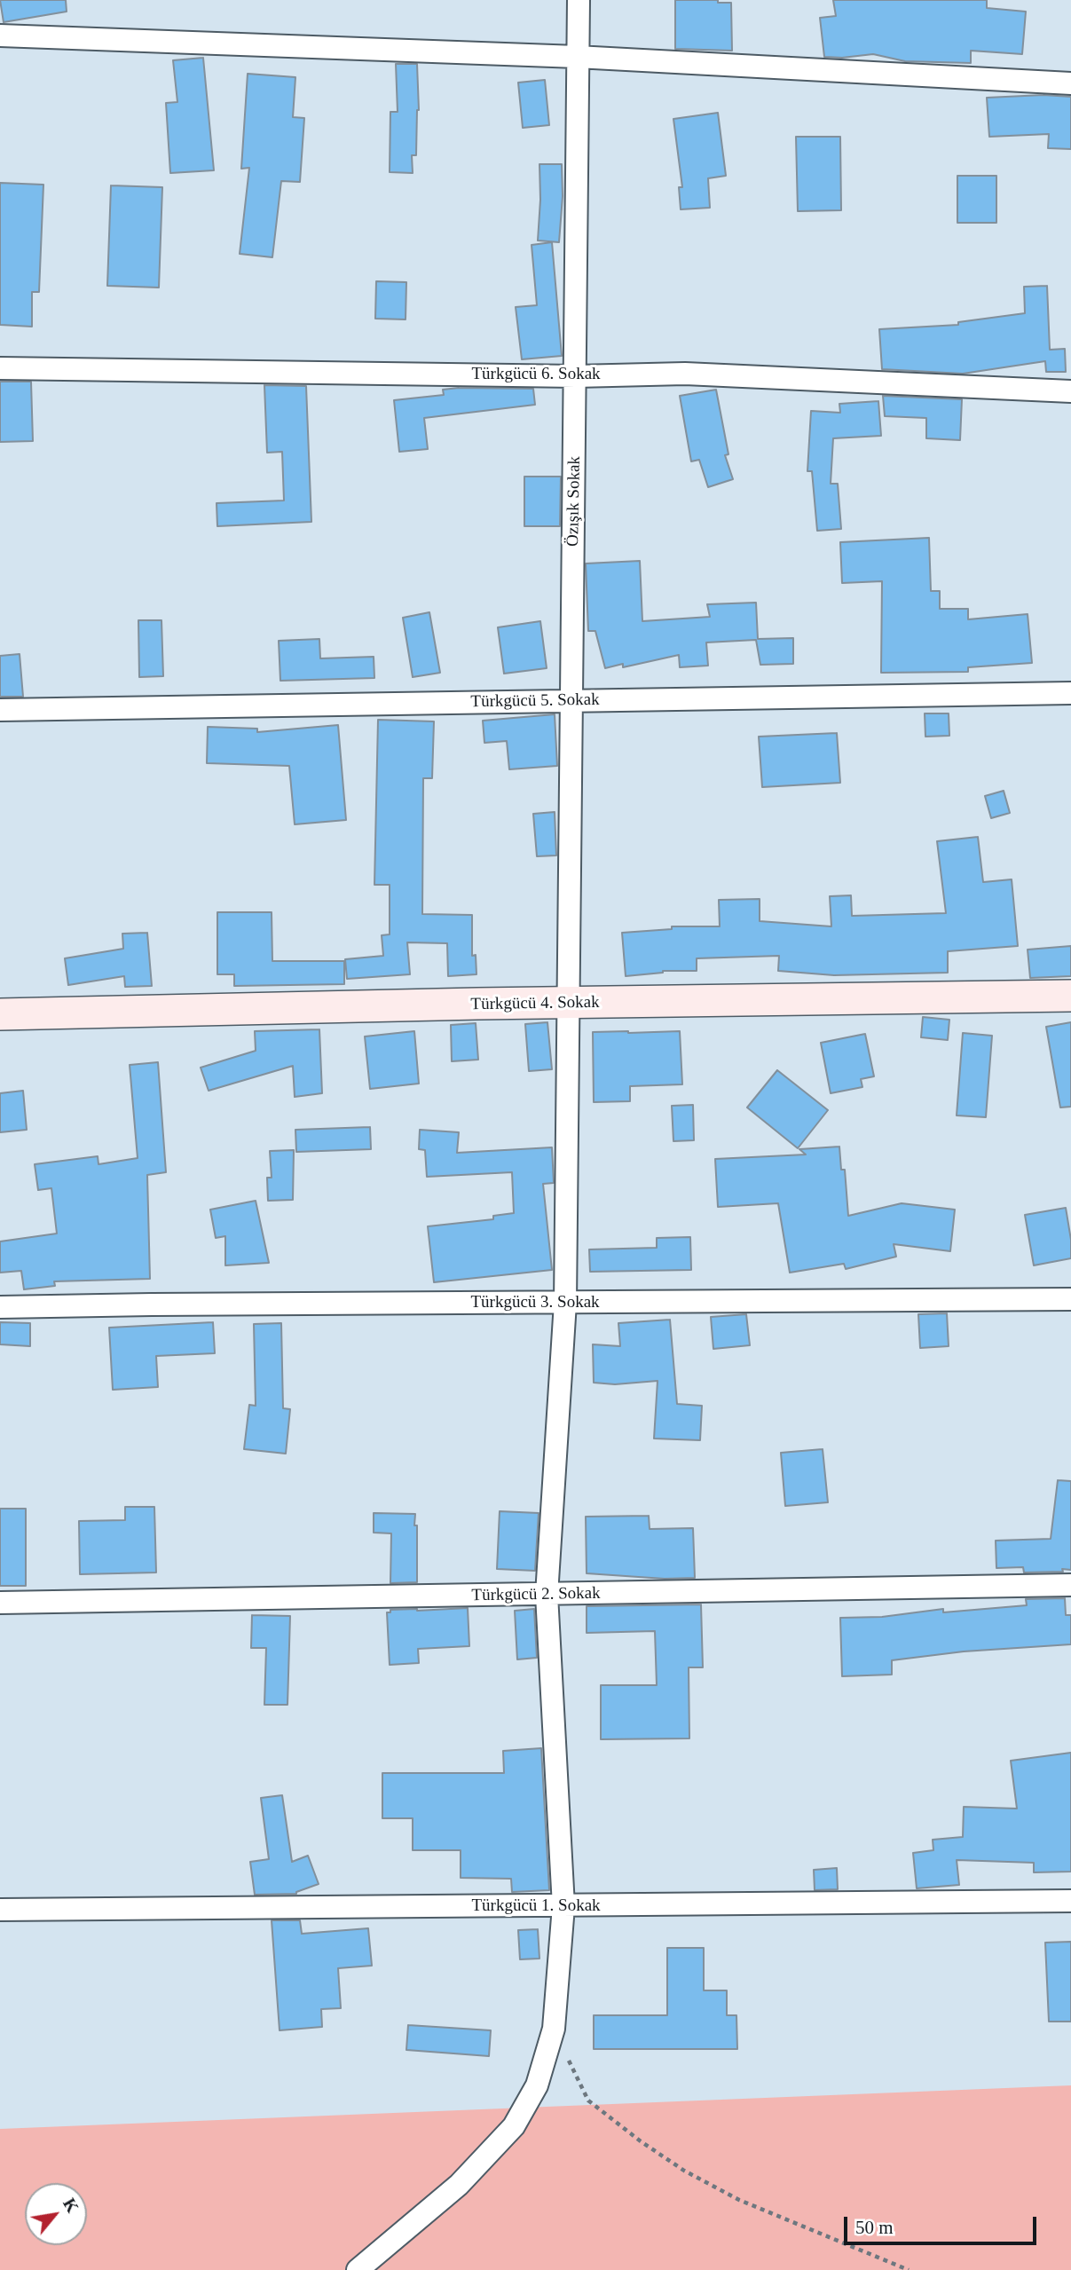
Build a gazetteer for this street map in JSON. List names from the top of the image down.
{
  "streets": {
    "main road": ["Türkgücü 4. Sokak"],
    "street": [
      "Türkgücü 6. Sokak",
      "Özışık Sokak",
      "Türkgücü 5. Sokak",
      "Türkgücü 3. Sokak",
      "Türkgücü 2. Sokak",
      "Türkgücü 1. Sokak"
    ]
  },
  "crossings": [
    ["Türkgücü 6. Sokak", "Özışık Sokak"],
    ["Özışık Sokak", "Türkgücü 5. Sokak"],
    ["Özışık Sokak", "Türkgücü 4. Sokak"],
    ["Özışık Sokak", "Türkgücü 3. Sokak"],
    ["Özışık Sokak", "Türkgücü 2. Sokak"],
    ["Özışık Sokak", "Türkgücü 1. Sokak"]
  ],
  "scale_bar": "50 m",
  "north": "top right"
}
